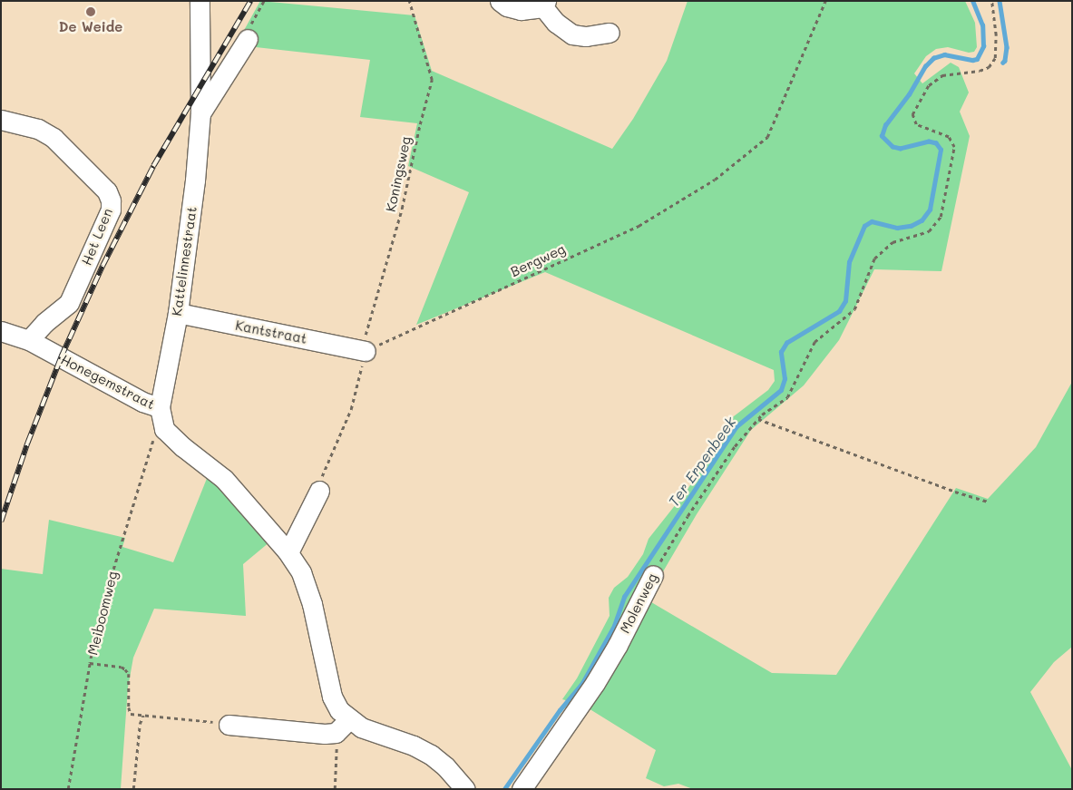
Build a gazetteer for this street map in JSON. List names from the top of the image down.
{
  "streets": {
    "street": [
      "Het Leen",
      "Kattelinnestraat",
      "Kantstraat",
      "Honegemstraat",
      "Molenweg"
    ],
    "path": ["Koningsweg", "Bergweg", "Meiboomweg"]
  },
  "crossings": [
    ["Koningsweg", "Bergweg"],
    ["Koningsweg", "Kantstraat"],
    ["Het Leen", "Honegemstraat"],
    ["Bergweg", "Kantstraat"],
    ["Kattelinnestraat", "Kantstraat"],
    ["Kattelinnestraat", "Honegemstraat"],
    ["Honegemstraat", "Meiboomweg"]
  ],
  "water": ["Ter Erpenbeek"],
  "places": ["De Weide"]
}
